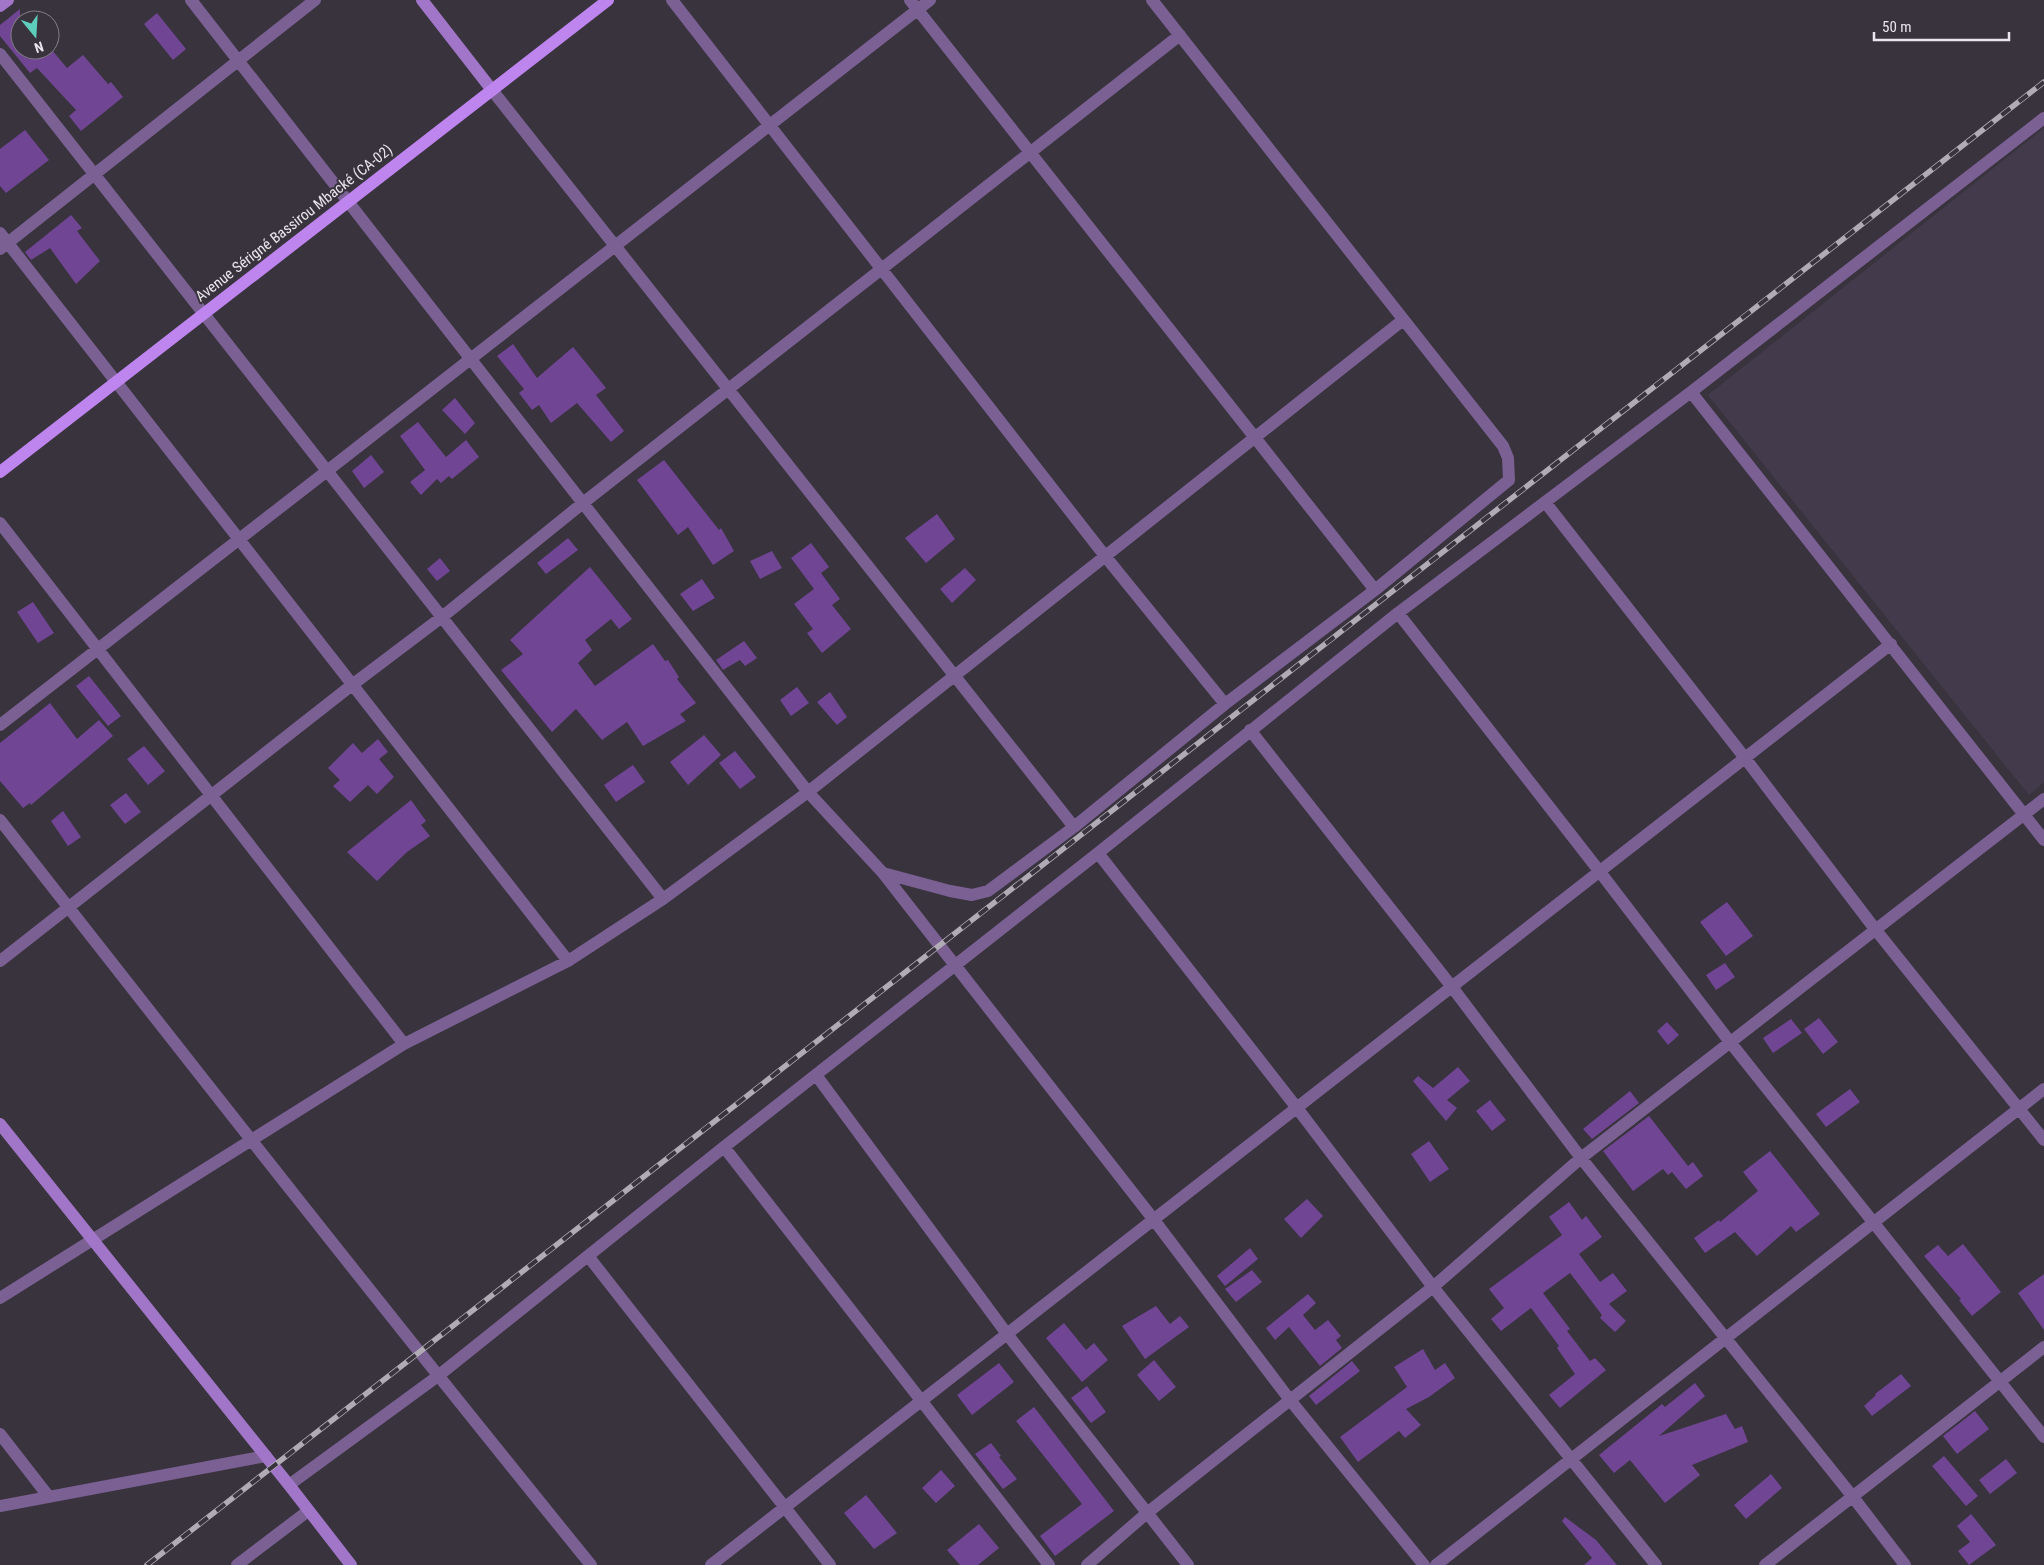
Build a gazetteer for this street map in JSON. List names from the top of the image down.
{
  "streets": {
    "main road": ["Avenue Sérigné Bassirou Mbacké (CA-02)"]
  },
  "scale_bar": "50 m",
  "north": "bottom"
}
